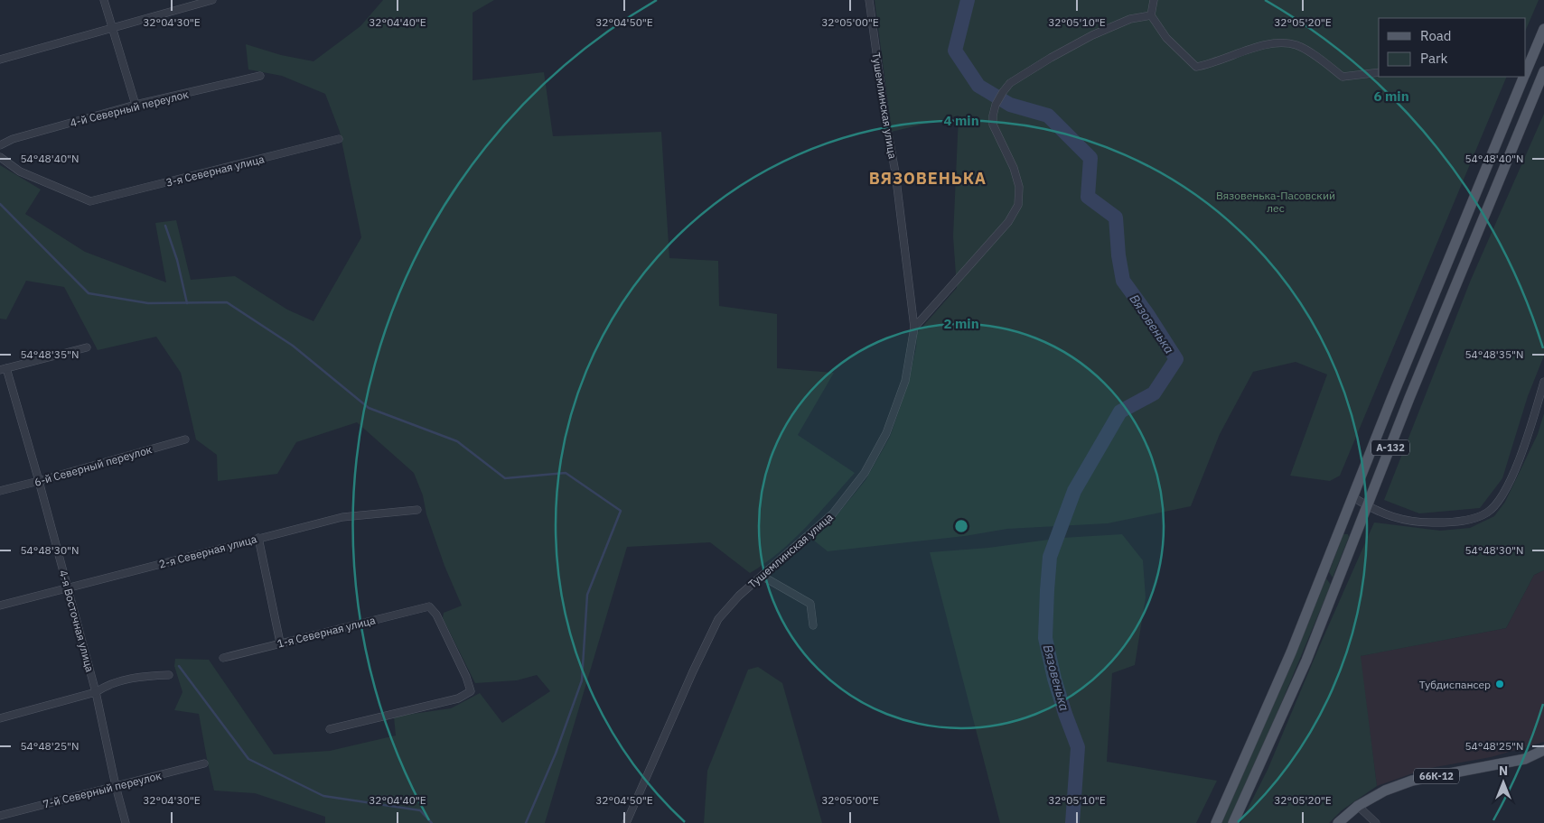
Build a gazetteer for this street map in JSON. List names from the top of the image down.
{
  "streets": {
    "main road": ["А-132", "66К-12"],
    "street": [
      "Тушемлинская улица",
      "4-й Северный переулок",
      "3-я Северная улица",
      "6-й Северный переулок",
      "2-я Северная улица",
      "4-я Восточная улица",
      "1-я Северная улица",
      "7-й Северный переулок"
    ]
  },
  "crossings": [
    ["6-й Северный переулок", "4-я Восточная улица"],
    ["2-я Северная улица", "4-я Восточная улица"],
    ["4-я Восточная улица", "7-й Северный переулок"]
  ],
  "districts": ["ВЯЗОВЕНЬКА"],
  "water": ["Вязовенька"],
  "parks": ["Вязовенька-Пасовский лес"],
  "places": ["Тубдиспансер"],
  "legend": ["Road", "Park"],
  "north": "top",
  "coordinates": [
    "32°04'30\"E",
    "32°04'40\"E",
    "32°04'50\"E",
    "32°05'00\"E",
    "32°05'10\"E",
    "32°05'20\"E",
    "54°48'40\"N",
    "54°48'35\"N",
    "54°48'30\"N",
    "54°48'25\"N"
  ],
  "rings": ["6 min", "4 min", "2 min"]
}
